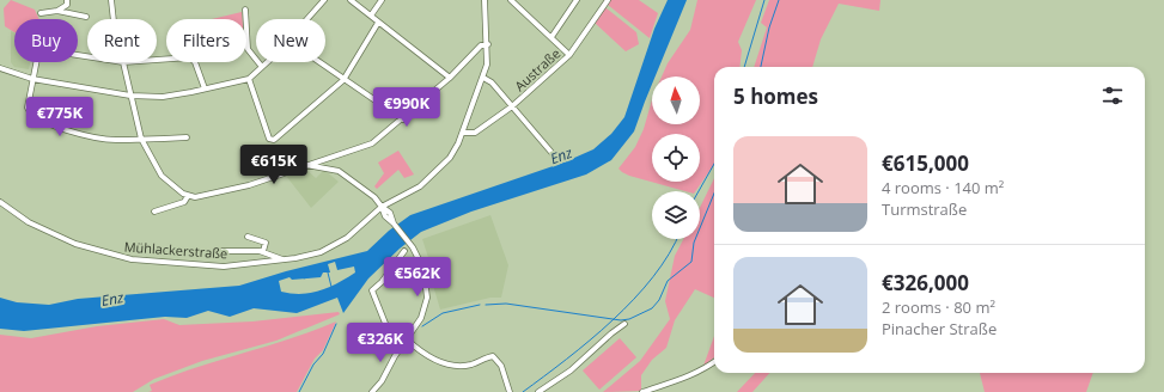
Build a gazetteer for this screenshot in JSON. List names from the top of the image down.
{
  "streets": {
    "street": ["Austraße", "Mühlackerstraße"]
  },
  "crossings": [
    ["Austraße", "Mühlackerstraße"]
  ],
  "water": ["Enz"],
  "north": "top",
  "page": {
    "chip": [
      "Buy",
      "Rent",
      "Filters",
      "New"
    ],
    "heading": "5 homes",
    "price": [
      "€990K",
      "€775K",
      "€615K",
      "€562K",
      "€326K"
    ],
    "list": [
      {
        "name": "€615,000",
        "note": "4 rooms · 140 m² · Turmstraße"
      },
      {
        "name": "€326,000",
        "note": "2 rooms · 80 m² · Pinacher Straße"
      }
    ]
  }
}
